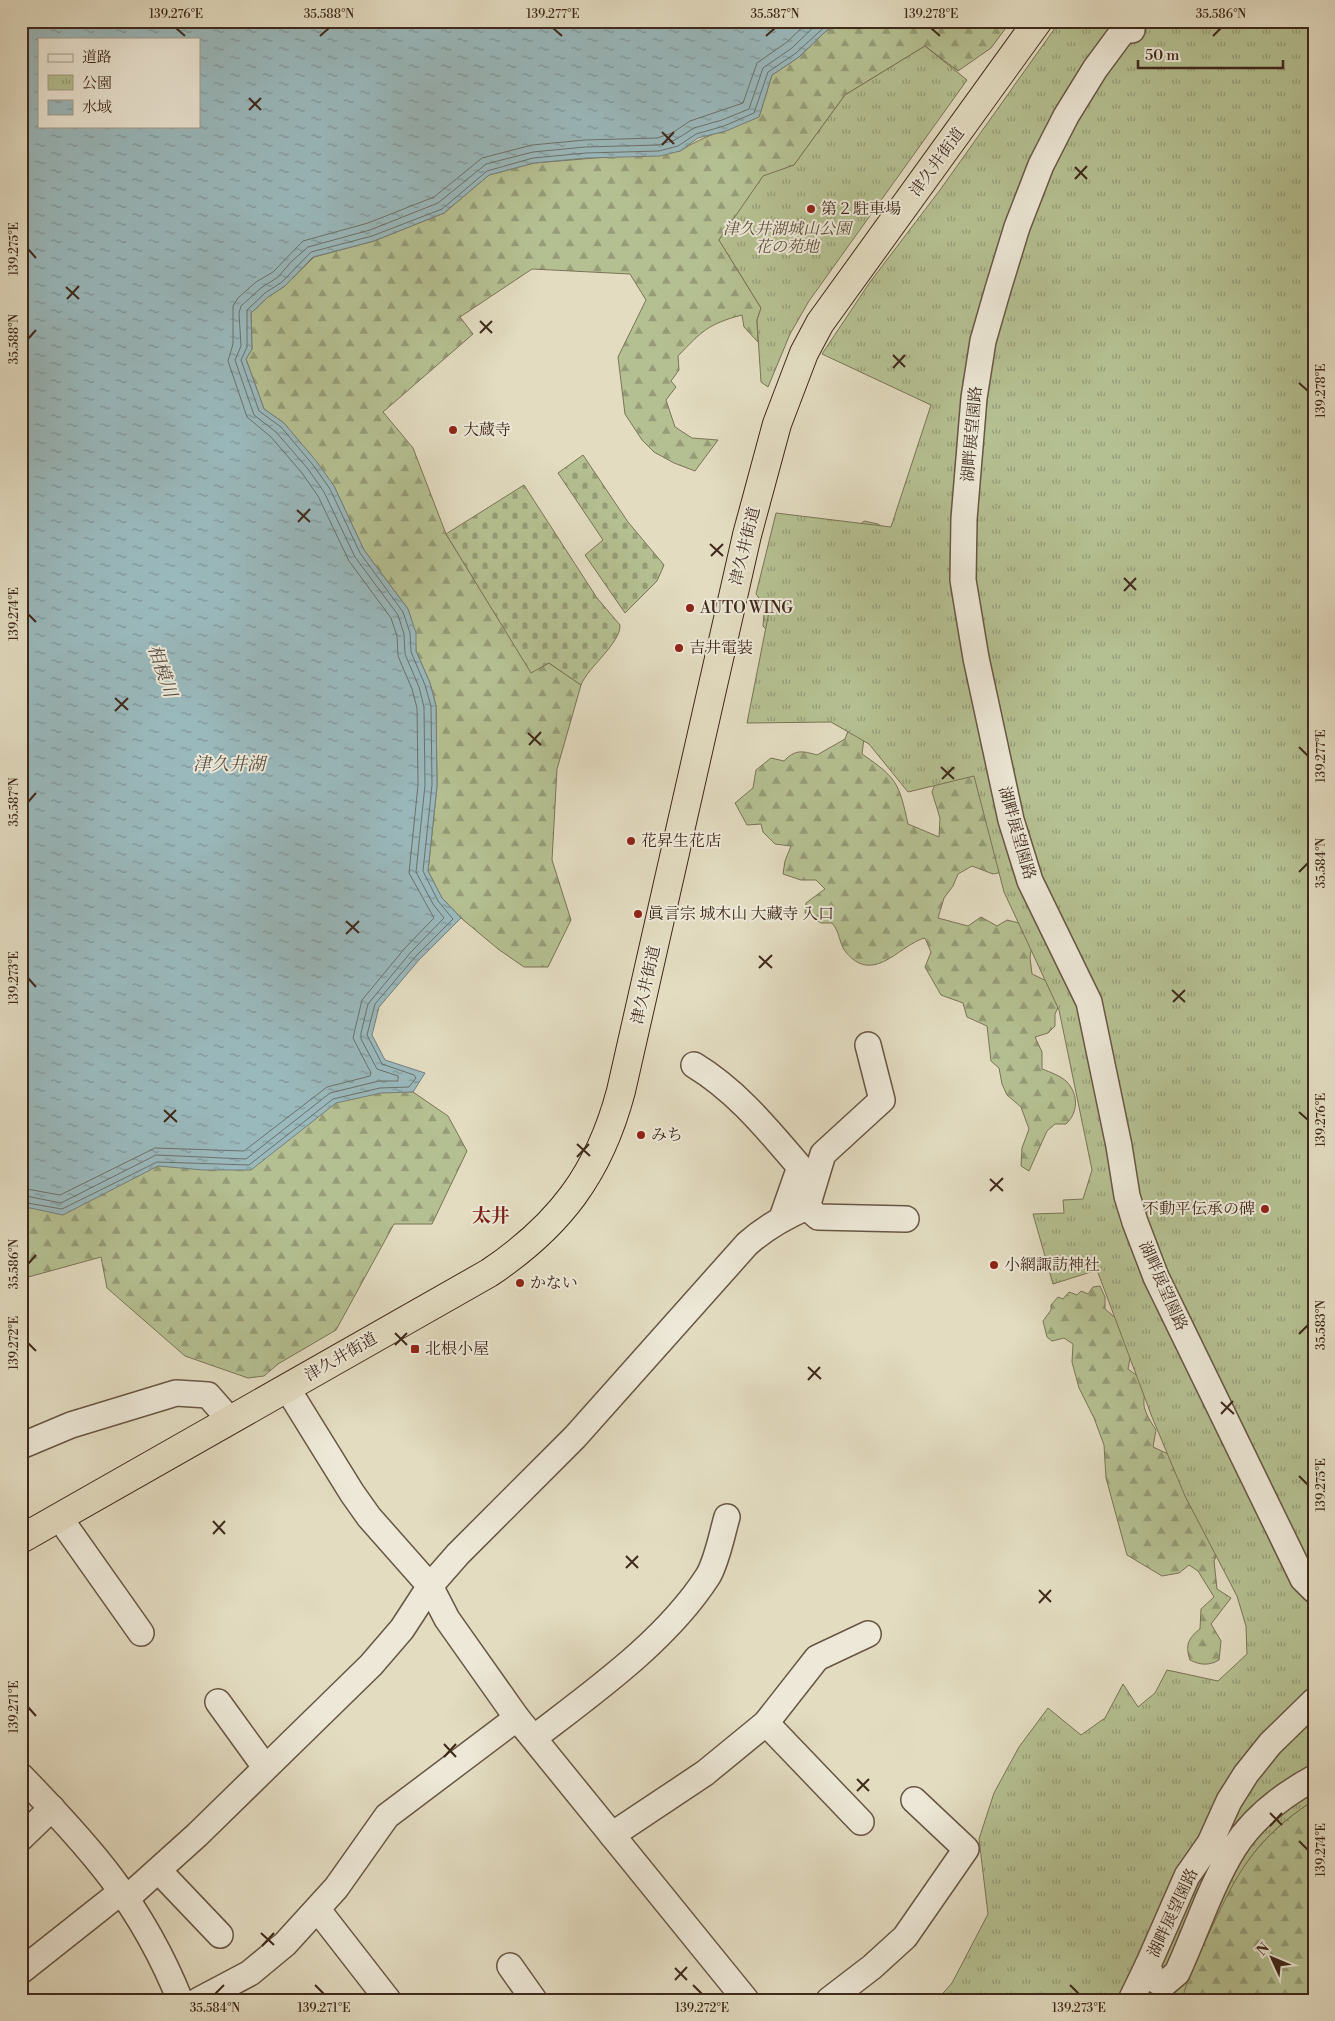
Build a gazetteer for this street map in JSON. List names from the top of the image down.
{
  "streets": {
    "highway": ["津久井街道"],
    "street": ["湖畔展望園路"]
  },
  "districts": ["太井"],
  "water": ["相模川", "津久井湖"],
  "parks": ["津久井湖城山公園 花の苑地"],
  "places": {
    "other": [
      "第２駐車場",
      "大蔵寺",
      "AUTO WING",
      "吉井電装",
      "花昇生花店",
      "眞言宗 城木山 大藏寺 入口",
      "みち",
      "不動平伝承の碑",
      "小網諏訪神社",
      "かない"
    ],
    "transit": ["北根小屋"]
  },
  "legend": ["道路", "公園", "水域"],
  "scale_bar": "50 m",
  "north": "top left",
  "coordinates": [
    "139.276°E",
    "35.588°N",
    "139.277°E",
    "35.587°N",
    "139.278°E",
    "35.586°N",
    "139.275°E",
    "139.274°E",
    "35.584°N",
    "139.273°E",
    "35.583°N",
    "139.272°E",
    "139.271°E"
  ]
}
